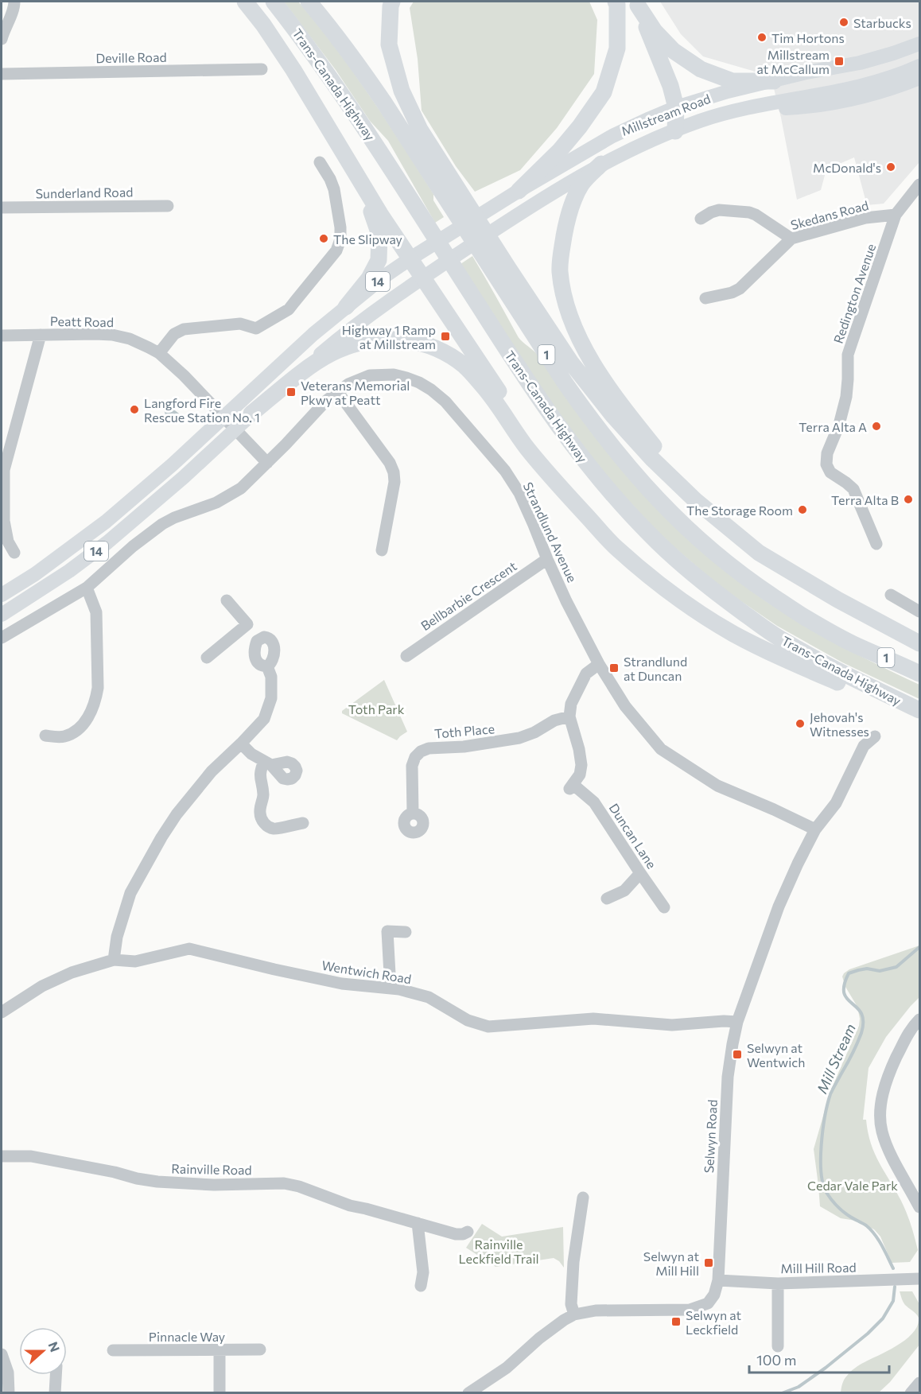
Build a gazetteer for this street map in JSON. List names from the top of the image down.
{
  "streets": {
    "highway": ["Trans-Canada Highway", "1"],
    "main road": ["Millstream Road", "14"],
    "street": [
      "Deville Road",
      "Sunderland Road",
      "Skedans Road",
      "Redington Avenue",
      "Peatt Road",
      "Strandlund Avenue",
      "Bellbarbie Crescent",
      "Toth Place",
      "Duncan Lane",
      "Wentwich Road",
      "Selwyn Road",
      "Rainville Road",
      "Mill Hill Road",
      "Pinnacle Way"
    ]
  },
  "crossings": [
    ["Millstream Road", "14"],
    ["Skedans Road", "Redington Avenue"],
    ["14", "Peatt Road"],
    ["Strandlund Avenue", "Bellbarbie Crescent"],
    ["Strandlund Avenue", "Selwyn Road"],
    ["Toth Place", "Duncan Lane"],
    ["Wentwich Road", "Selwyn Road"],
    ["Selwyn Road", "Mill Hill Road"]
  ],
  "water": ["Mill Stream"],
  "parks": ["Toth Park", "Cedar Vale Park", "Rainville Leckfield Trail"],
  "places": {
    "other": [
      "Starbucks",
      "Tim Hortons",
      "McDonald's",
      "The Slipway",
      "Langford Fire Rescue Station No. 1",
      "Terra Alta A",
      "Terra Alta B",
      "The Storage Room",
      "Jehovah's Witnesses"
    ],
    "transit": [
      "Millstream at McCallum",
      "Highway 1 Ramp at Millstream",
      "Veterans Memorial Pkwy at Peatt",
      "Strandlund at Duncan",
      "Selwyn at Wentwich",
      "Selwyn at Mill Hill",
      "Selwyn at Leckfield"
    ]
  },
  "scale_bar": "100 m",
  "north": "right"
}
